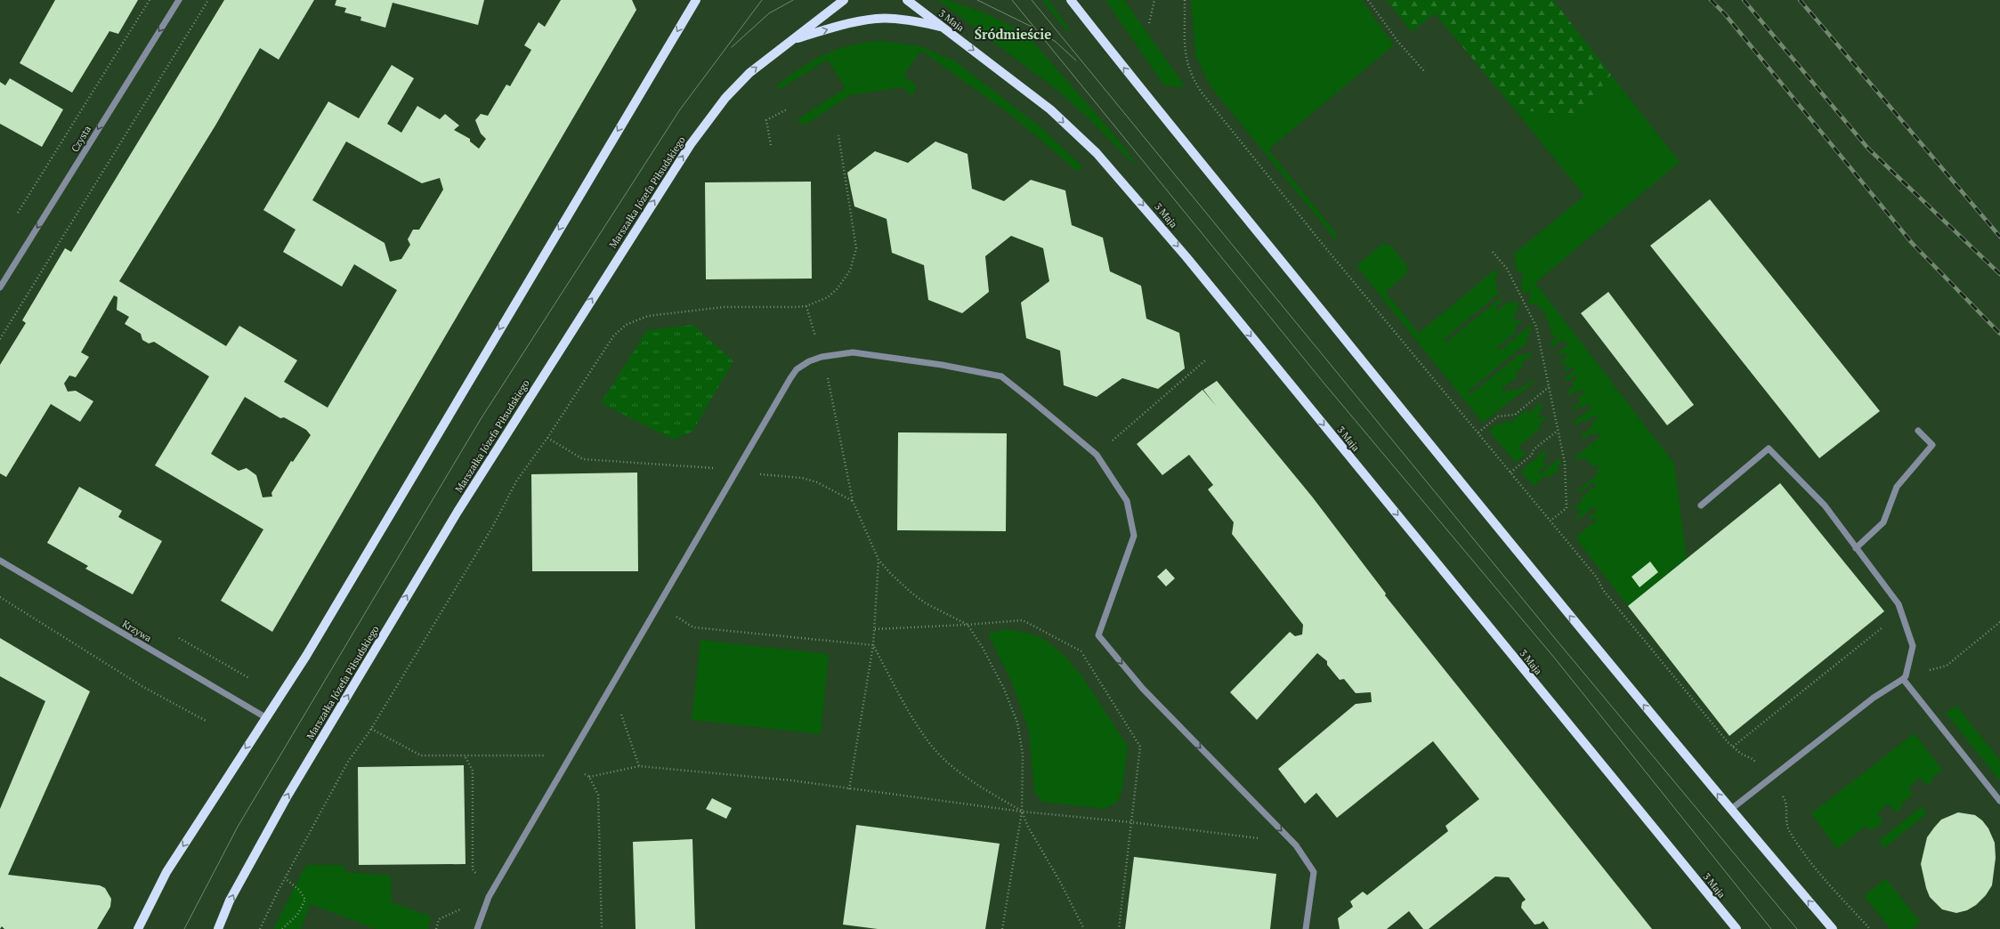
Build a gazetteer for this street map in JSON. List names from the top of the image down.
{
  "streets": {
    "main road": ["3 Maja", "Marszałka Józefa Piłsudskiego"],
    "street": ["Czysta", "Krzywa"]
  },
  "one_way": ["Czysta"],
  "districts": ["Śródmieście"]
}
